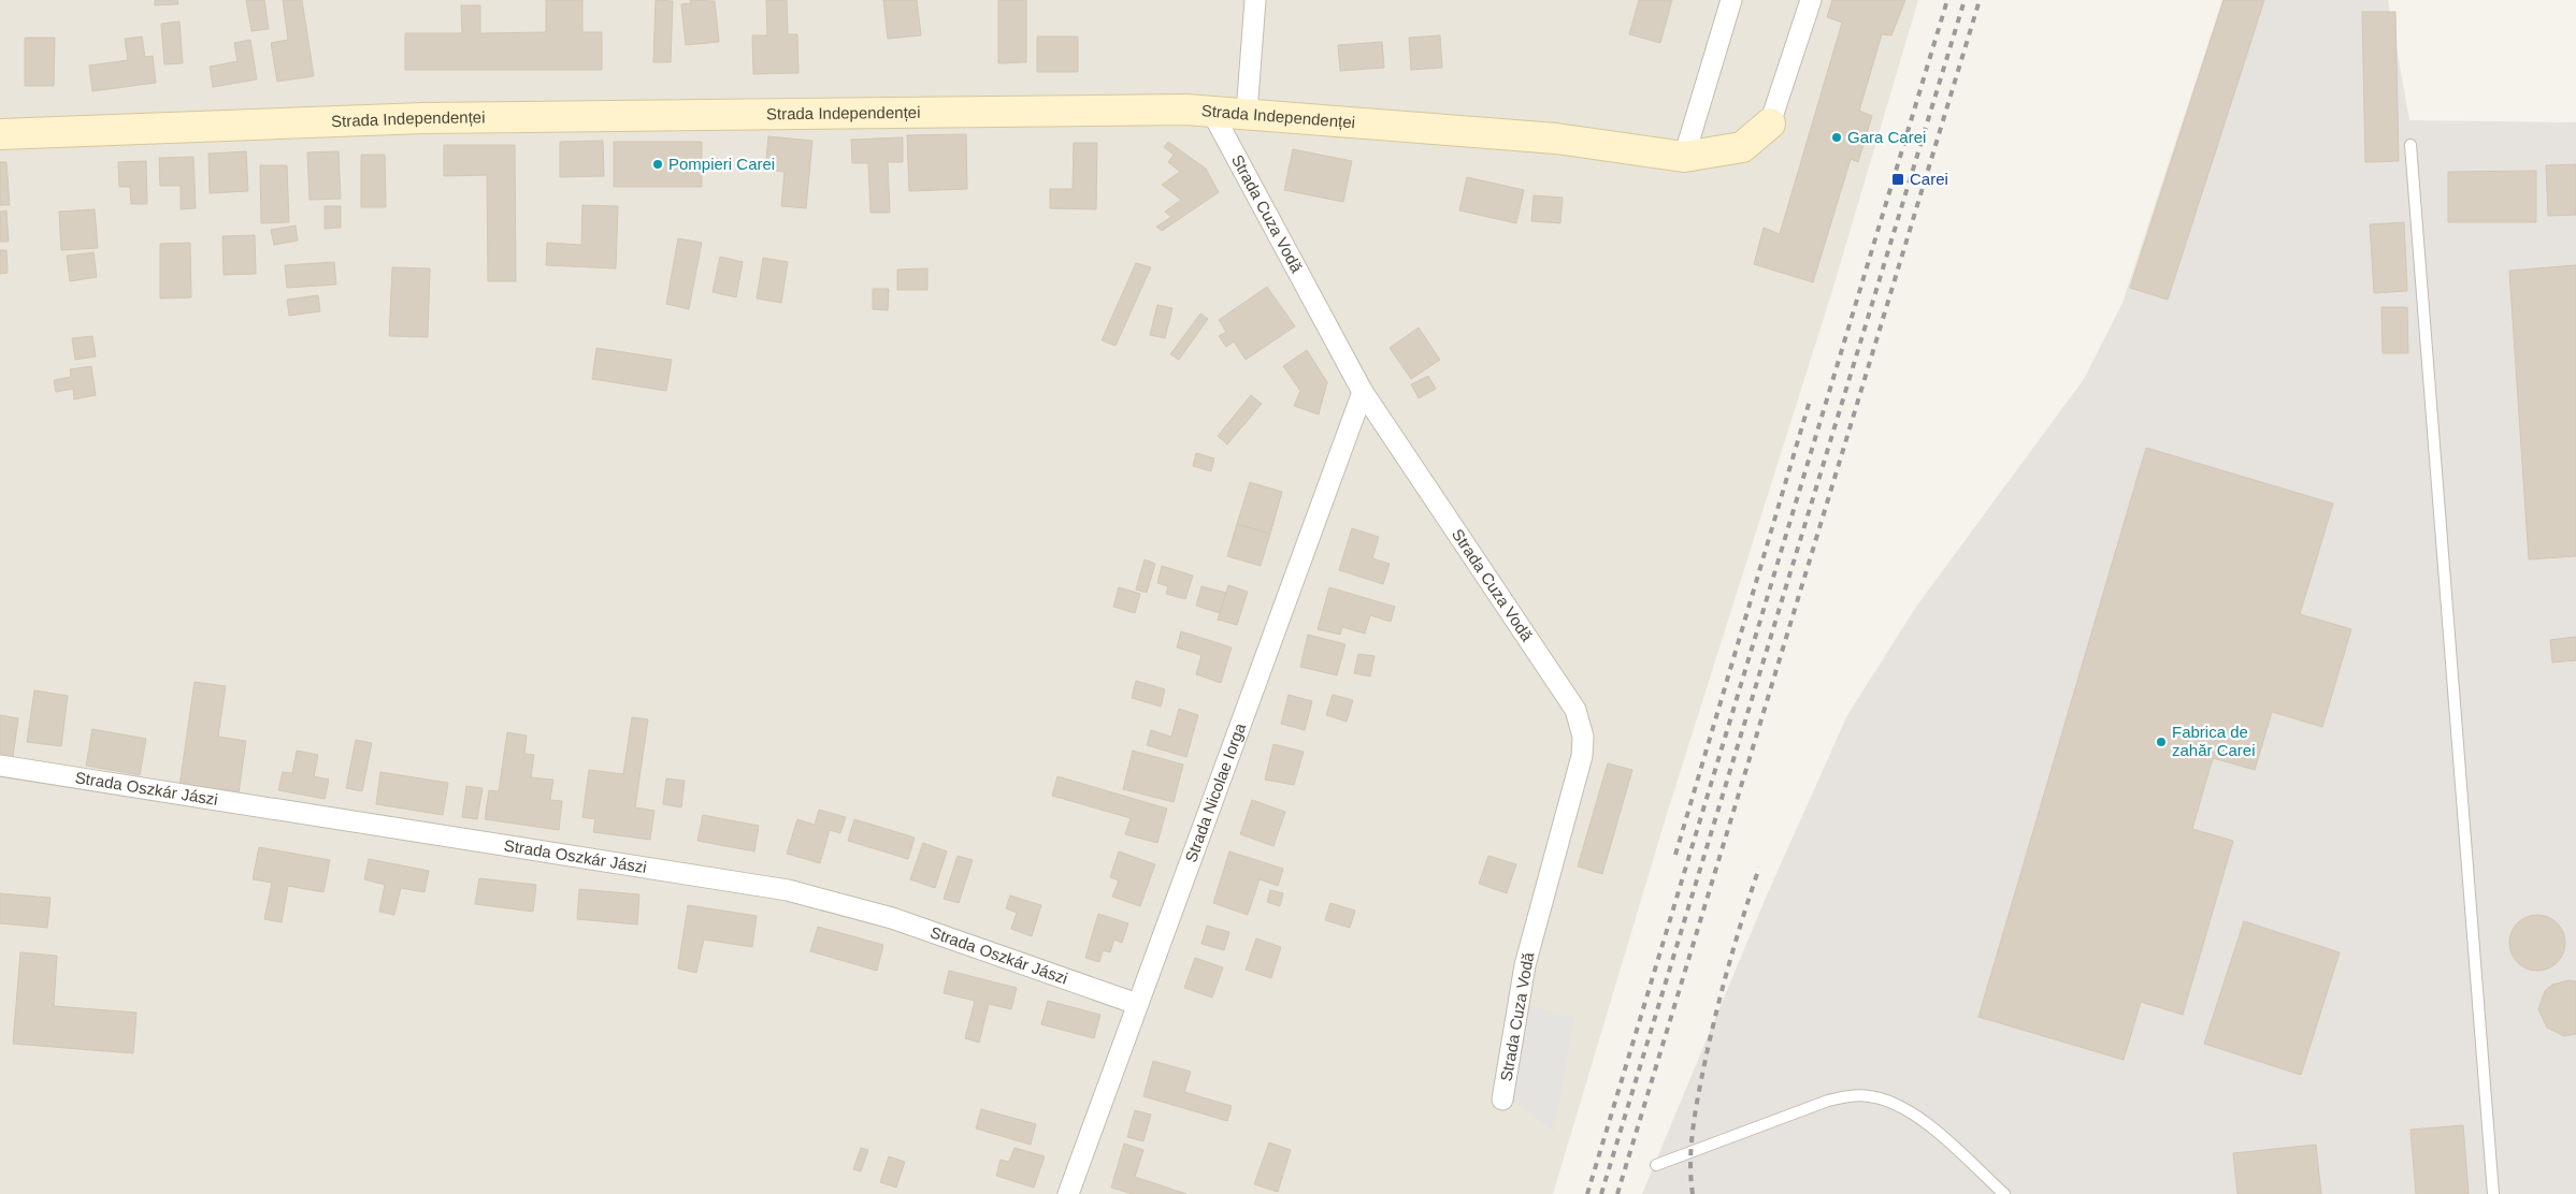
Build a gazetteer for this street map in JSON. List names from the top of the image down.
{
  "streets": {
    "street": [
      "Strada Independenței",
      "Strada Cuza Vodă",
      "Strada Oszkár Jászi",
      "Strada Nicolae Iorga"
    ]
  },
  "crossings": [
    ["Strada Independenței", "Strada Cuza Vodă"],
    ["Strada Cuza Vodă", "Strada Nicolae Iorga"],
    ["Strada Oszkár Jászi", "Strada Nicolae Iorga"]
  ],
  "places": {
    "other": ["Gara Carei", "Pompieri Carei", "Fabrica de zahăr Carei"],
    "transit": ["Carei"]
  }
}
